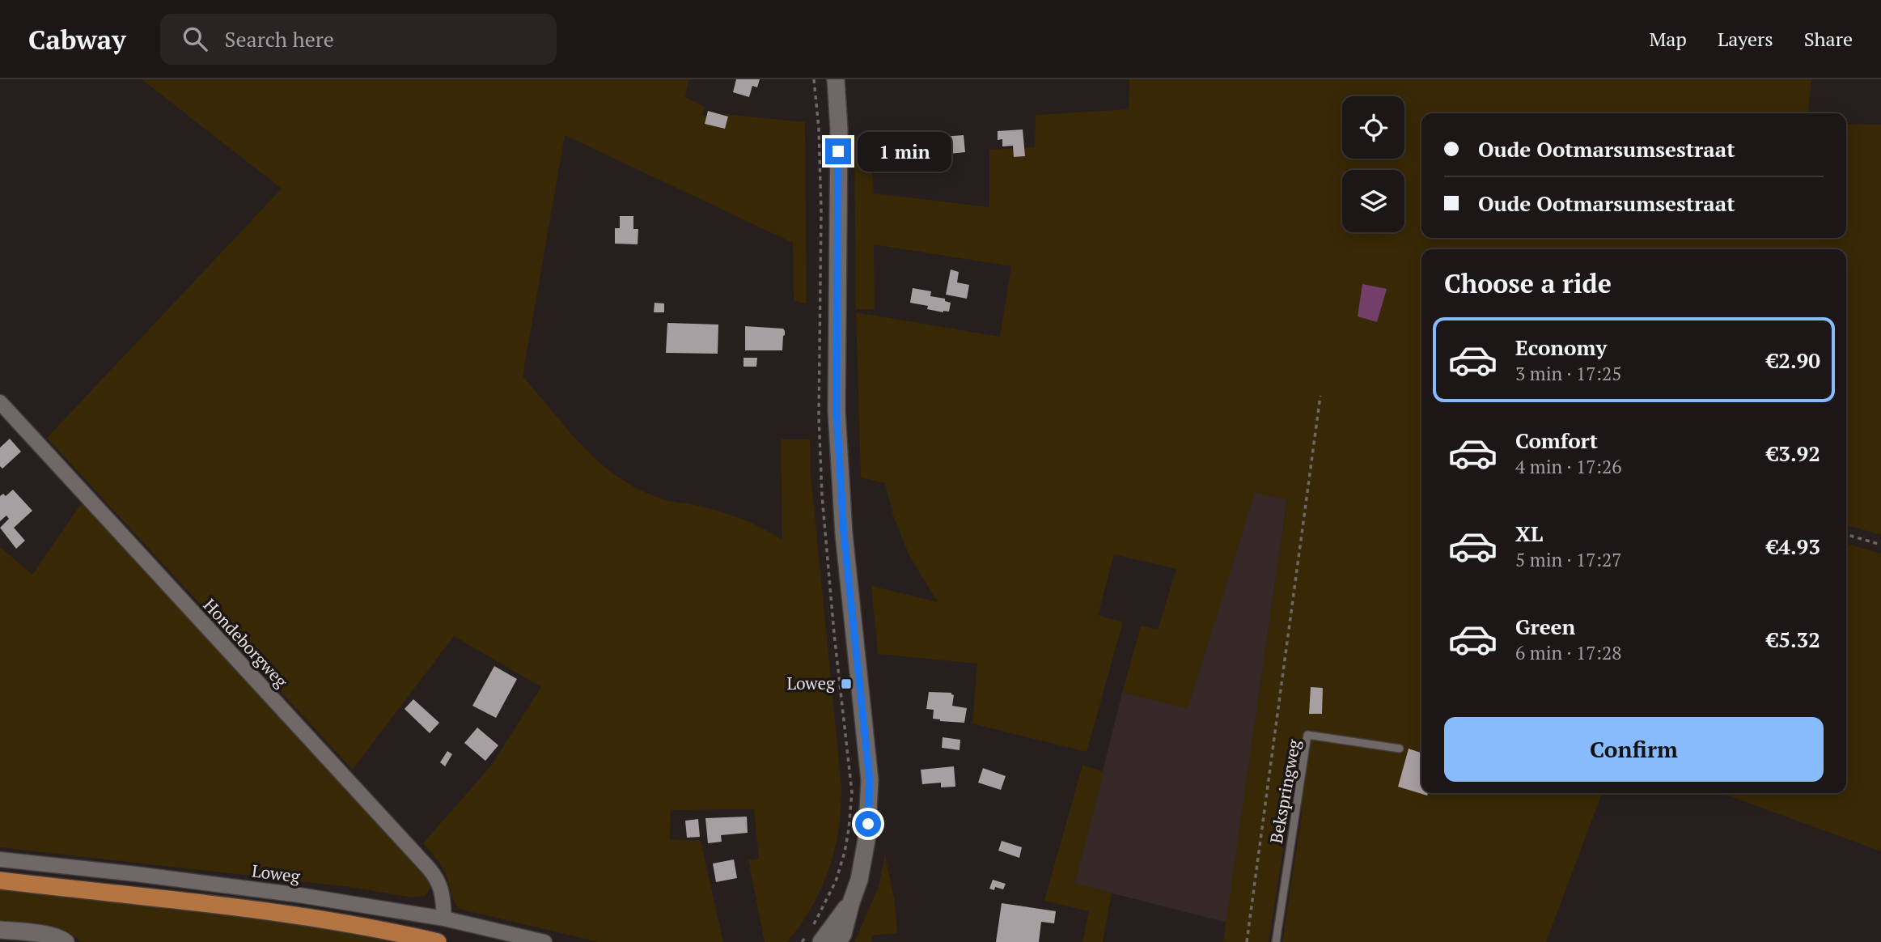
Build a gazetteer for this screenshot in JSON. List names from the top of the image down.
{
  "streets": {
    "street": ["Hondeborgweg", "Loweg"],
    "lane": ["Bekspringweg"]
  },
  "crossings": [
    ["Hondeborgweg", "Loweg"]
  ],
  "places": {
    "transit": ["Loweg"]
  },
  "page": {
    "header": "Cabway",
    "search": "Search here",
    "nav": ["Map", "Layers", "Share"],
    "banner": ["Oude Ootmarsumsestraat", "Oude Ootmarsumsestraat"],
    "bubble": "1 min",
    "heading": "Choose a ride",
    "list": [
      {
        "name": "Economy",
        "note": "3 min · 17:25",
        "value": "€2.90"
      },
      {
        "name": "Comfort",
        "note": "4 min · 17:26",
        "value": "€3.92"
      },
      {
        "name": "XL",
        "note": "5 min · 17:27",
        "value": "€4.93"
      },
      {
        "name": "Green",
        "note": "6 min · 17:28",
        "value": "€5.32"
      }
    ],
    "buttons": "Confirm"
  }
}
